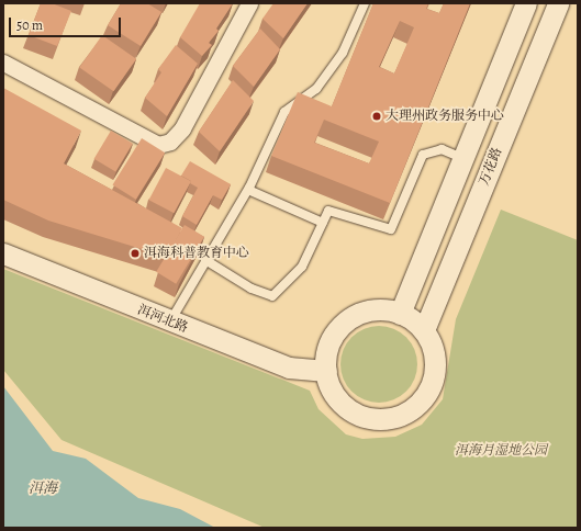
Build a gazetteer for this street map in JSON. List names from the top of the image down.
{
  "streets": {
    "street": ["万花路", "洱河北路"]
  },
  "crossings": [
    ["万花路", "洱河北路"]
  ],
  "water": ["洱海"],
  "parks": ["洱海月湿地公园"],
  "places": ["大理州政务服务中心", "洱海科普教育中心"],
  "scale_bar": "50 m"
}
